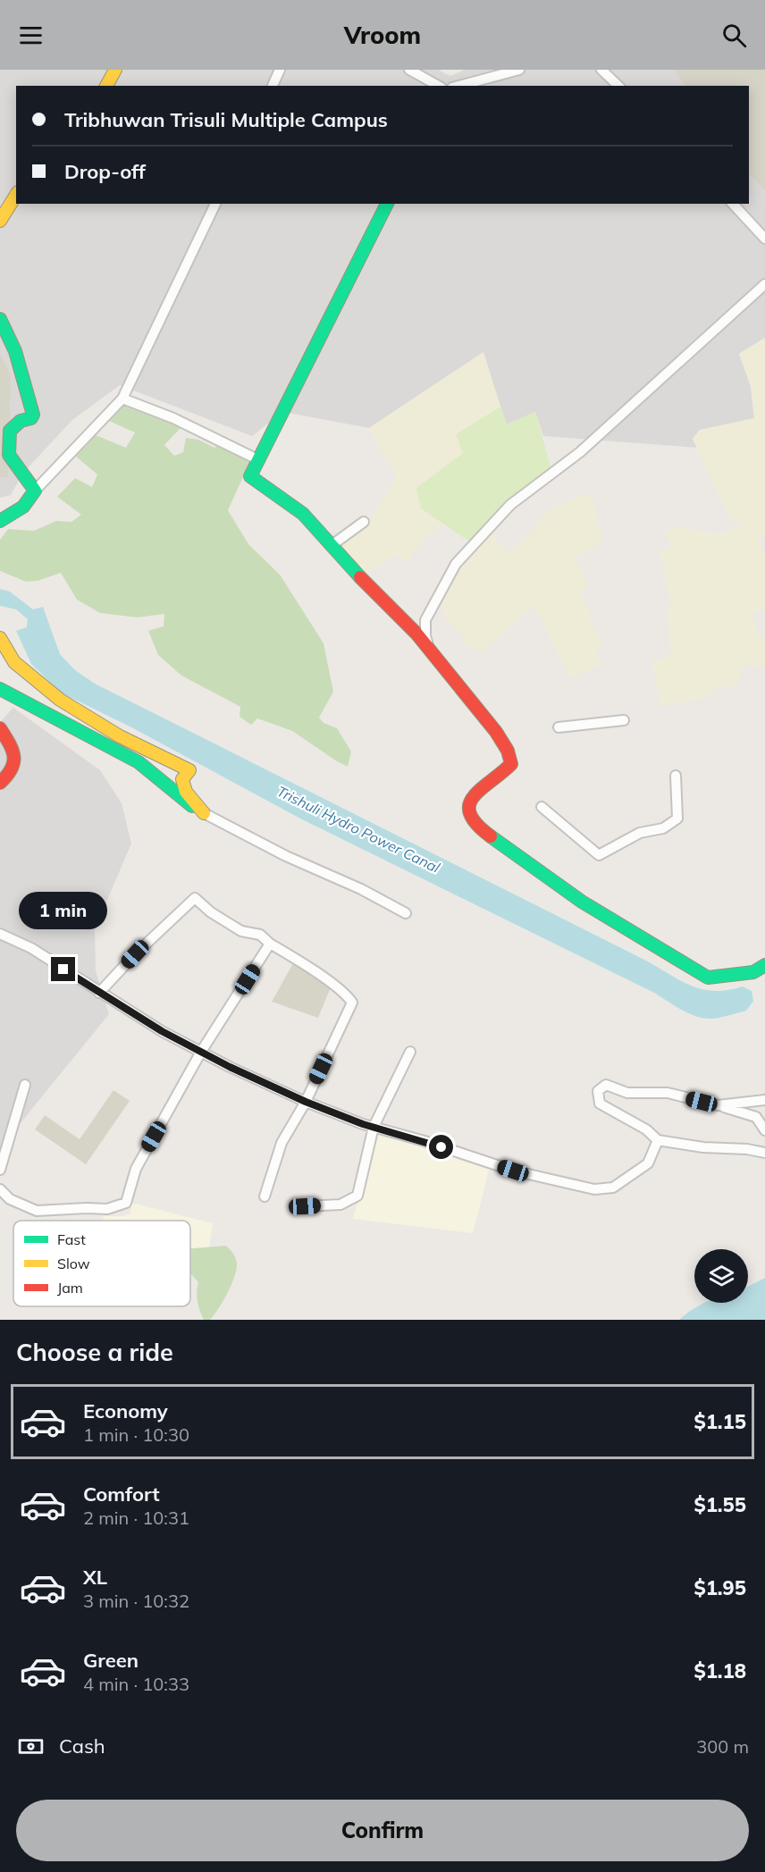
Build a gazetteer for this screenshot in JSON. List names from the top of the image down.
{
  "water": ["Trishuli Hydro Power Canal"],
  "legend": ["Fast", "Slow", "Jam"],
  "page": {
    "header": "Vroom",
    "banner": ["Tribhuwan Trisuli Multiple Campus", "Drop-off"],
    "bubble": "1 min",
    "heading": "Choose a ride",
    "list": [
      {
        "name": "Economy",
        "note": "1 min · 10:30",
        "value": "$1.15"
      },
      {
        "name": "Comfort",
        "note": "2 min · 10:31",
        "value": "$1.55"
      },
      {
        "name": "XL",
        "note": "3 min · 10:32",
        "value": "$1.95"
      },
      {
        "name": "Green",
        "note": "4 min · 10:33",
        "value": "$1.18"
      }
    ],
    "pay": ["Cash", "300 m"],
    "buttons": "Confirm"
  }
}
